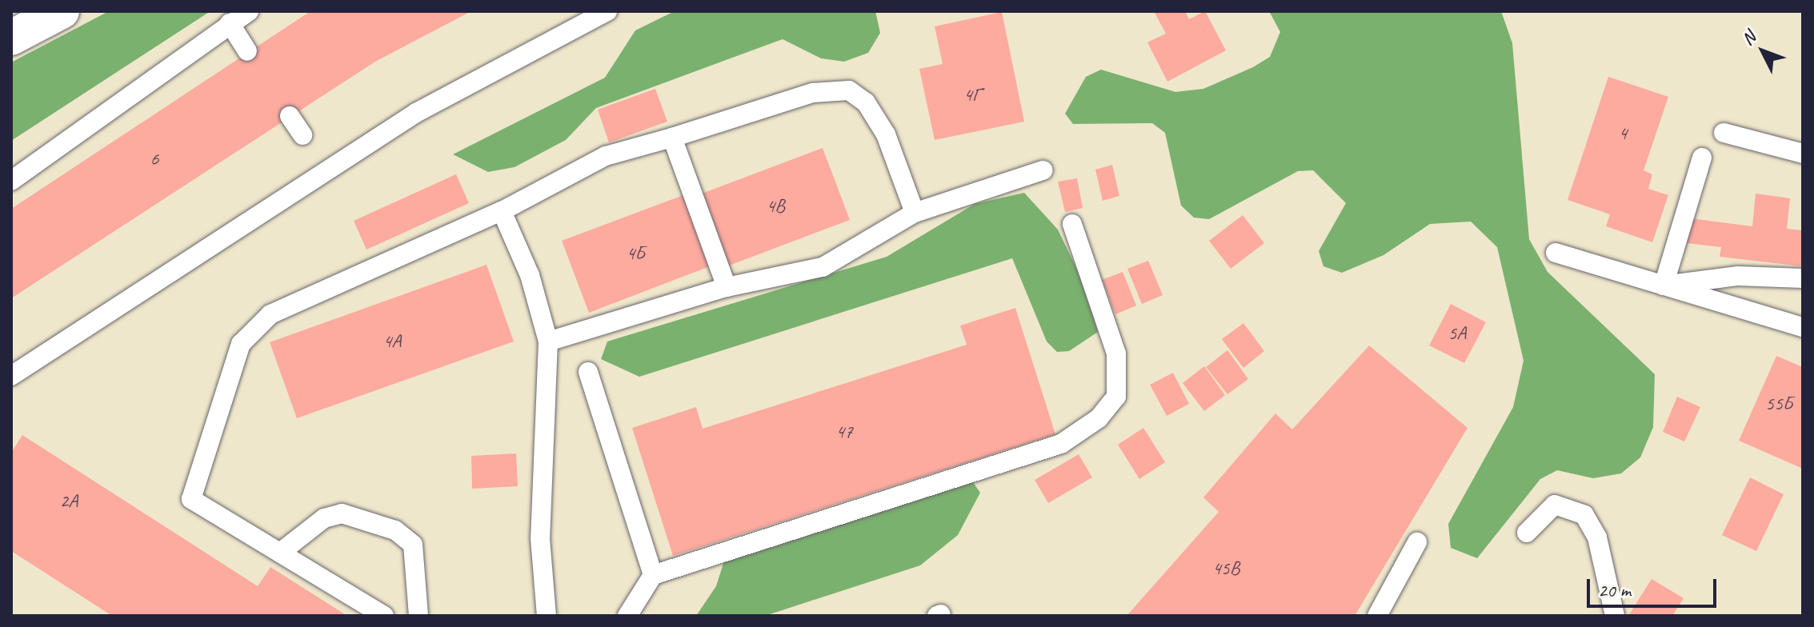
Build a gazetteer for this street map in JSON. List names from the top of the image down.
{
  "house_numbers": [
    "4Г",
    "4",
    "6",
    "4В",
    "4Б",
    "5А",
    "4А",
    "55Б",
    "47",
    "2А",
    "45В"
  ],
  "scale_bar": "20 m",
  "north": "top left"
}
